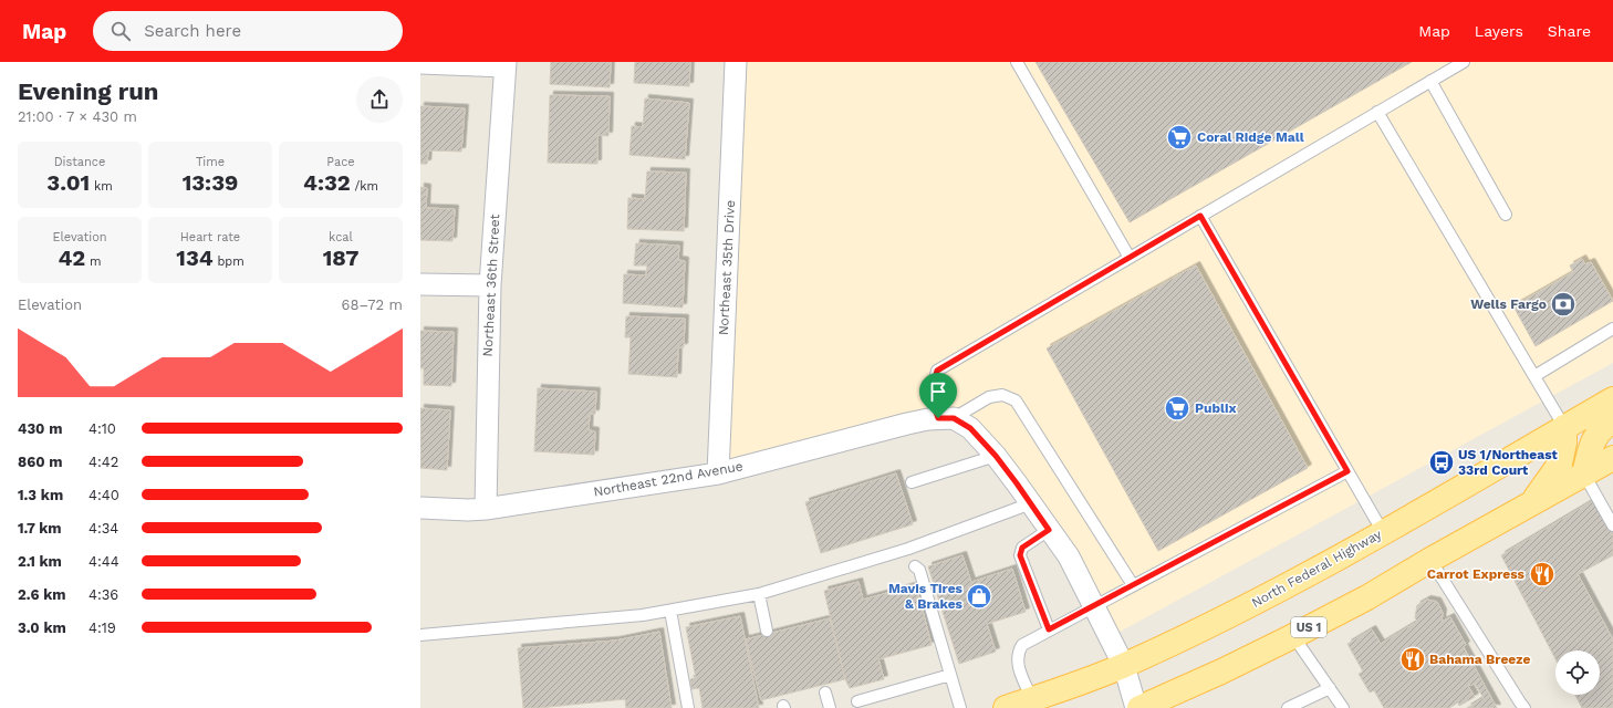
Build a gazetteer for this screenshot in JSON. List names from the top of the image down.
{
  "streets": {
    "main road": ["North Federal Highway", "US 1"],
    "street": ["Northeast 35th Drive", "Northeast 36th Street", "Northeast 22nd Avenue"]
  },
  "crossings": [
    ["Northeast 35th Drive", "Northeast 22nd Avenue"],
    ["Northeast 36th Street", "Northeast 22nd Avenue"]
  ],
  "places": {
    "supermarket": ["Coral Ridge Mall", "Publix"],
    "bank": ["Wells Fargo"],
    "bus stop": ["US 1/Northeast 33rd Court"],
    "restaurant": ["Carrot Express", "Bahama Breeze"],
    "shop": ["Mavis Tires & Brakes"]
  },
  "page": {
    "header": "Map",
    "search": "Search here",
    "nav": ["Map", "Layers", "Share"],
    "heading": ["Evening run", "21:00 · 7 × 430 m"],
    "stats": [
      ["Distance", "3.01 km"],
      ["Time", "13:39"],
      ["Pace", "4:32 /km"],
      ["Elevation", "42 m"],
      ["Heart rate", "134 bpm"],
      ["kcal", "187"]
    ],
    "chart": ["Elevation", "68–72 m"],
    "list": [
      {
        "name": "430 m",
        "note": "4:10"
      },
      {
        "name": "860 m",
        "note": "4:42"
      },
      {
        "name": "1.3 km",
        "note": "4:40"
      },
      {
        "name": "1.7 km",
        "note": "4:34"
      },
      {
        "name": "2.1 km",
        "note": "4:44"
      },
      {
        "name": "2.6 km",
        "note": "4:36"
      },
      {
        "name": "3.0 km",
        "note": "4:19"
      }
    ]
  }
}
